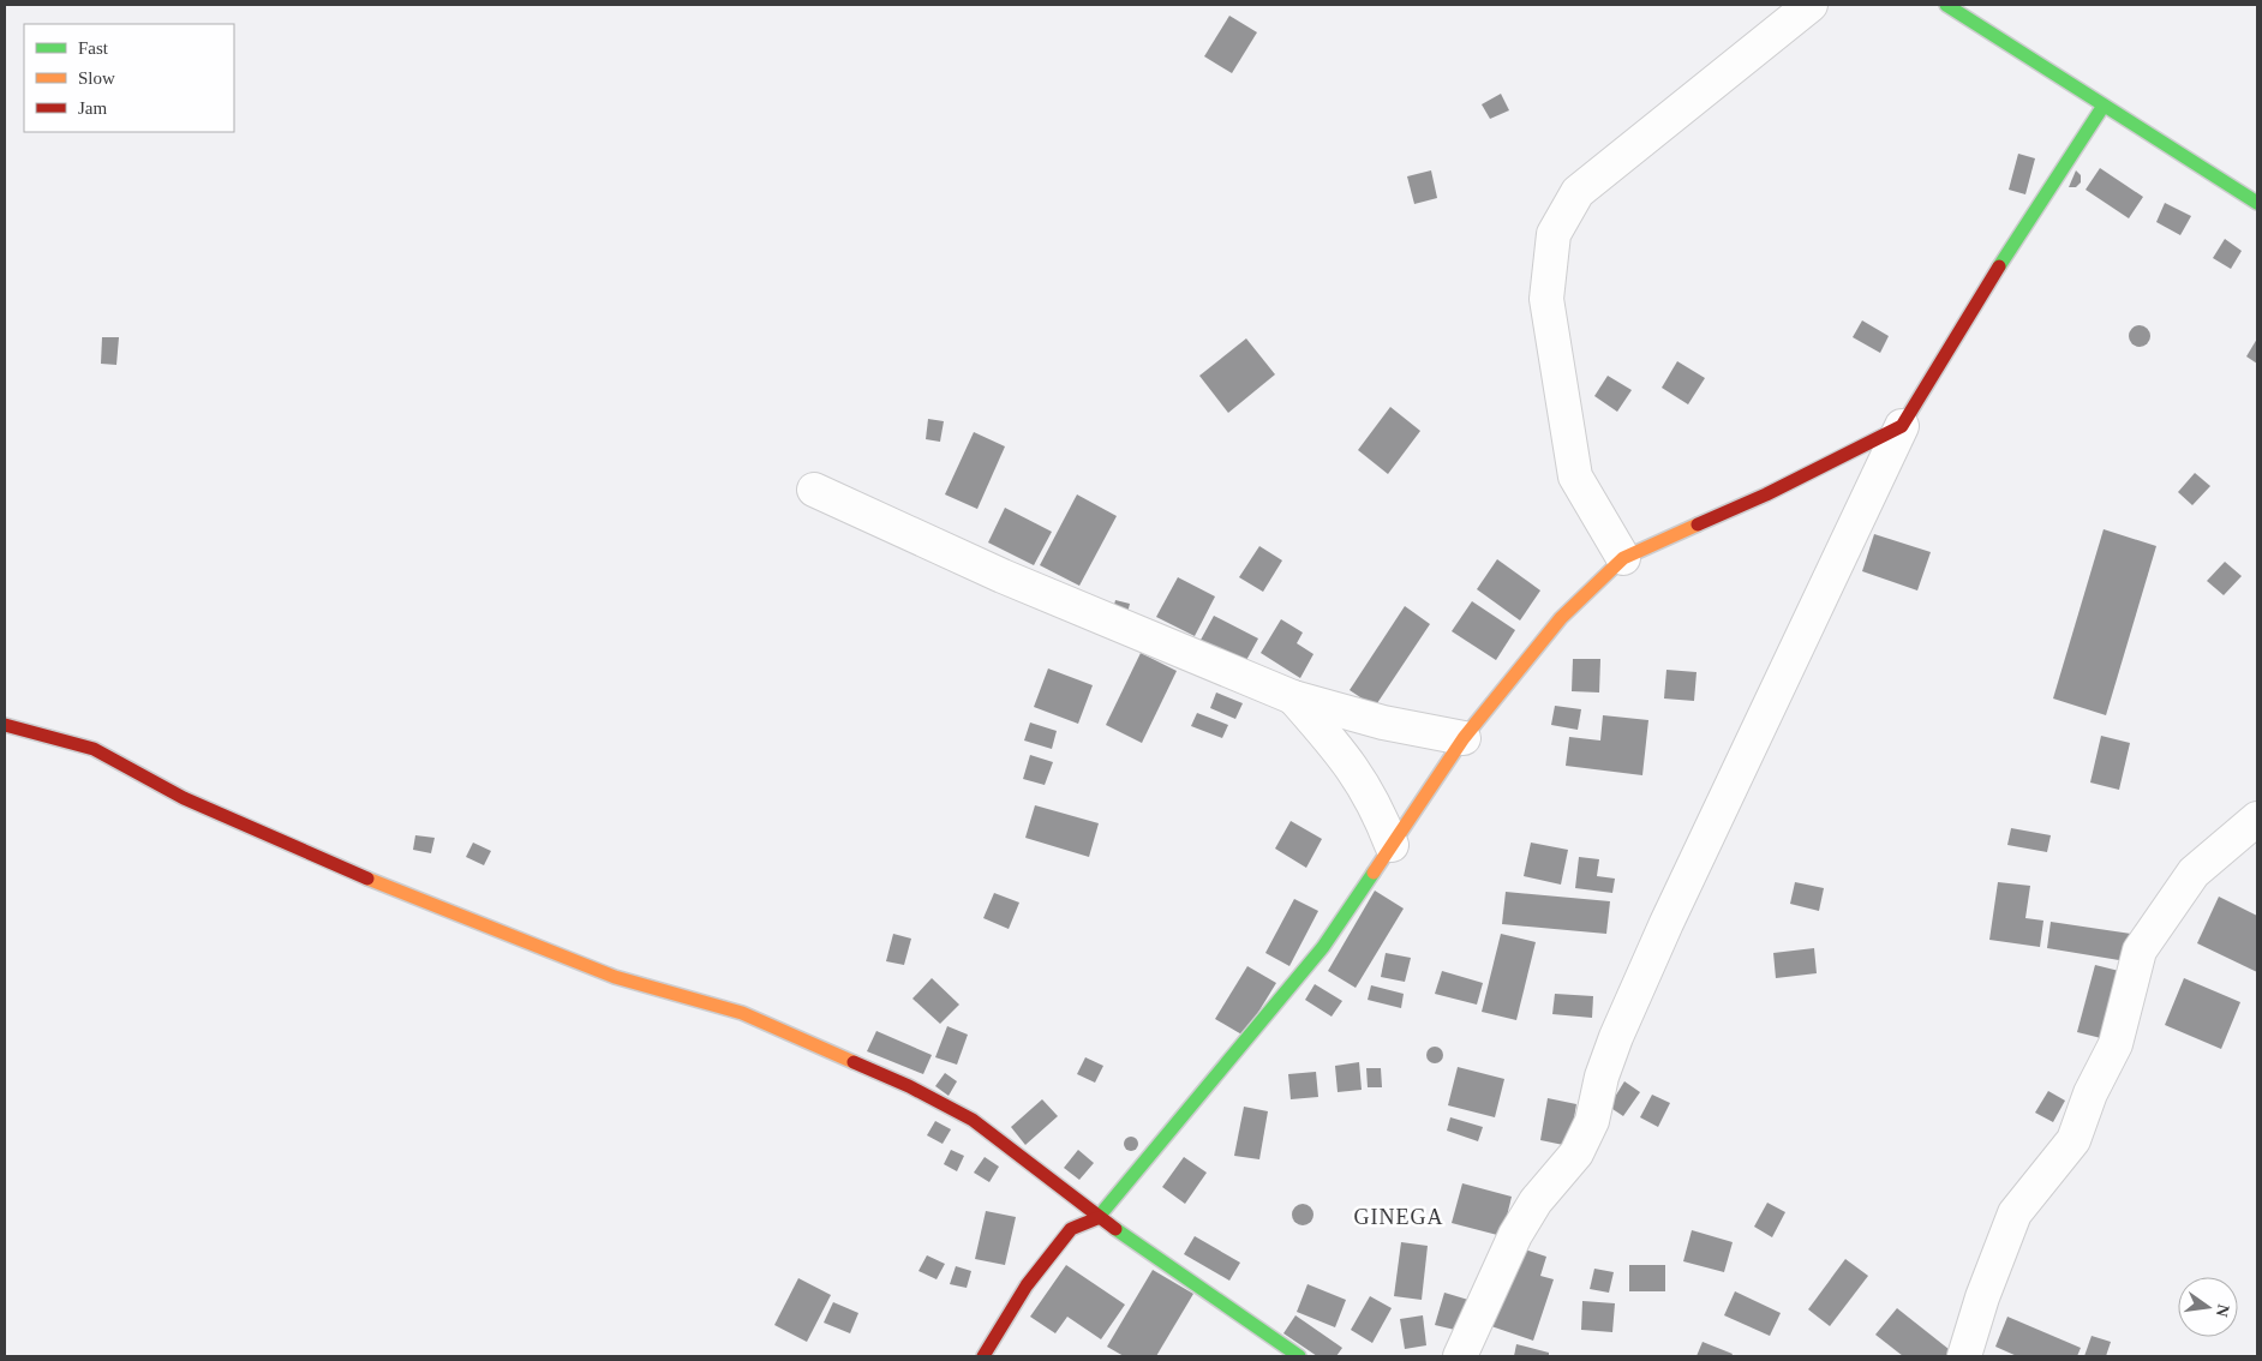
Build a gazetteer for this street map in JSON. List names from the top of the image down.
{
  "districts": ["GINEGA"],
  "legend": ["Fast", "Slow", "Jam"],
  "north": "right"
}
